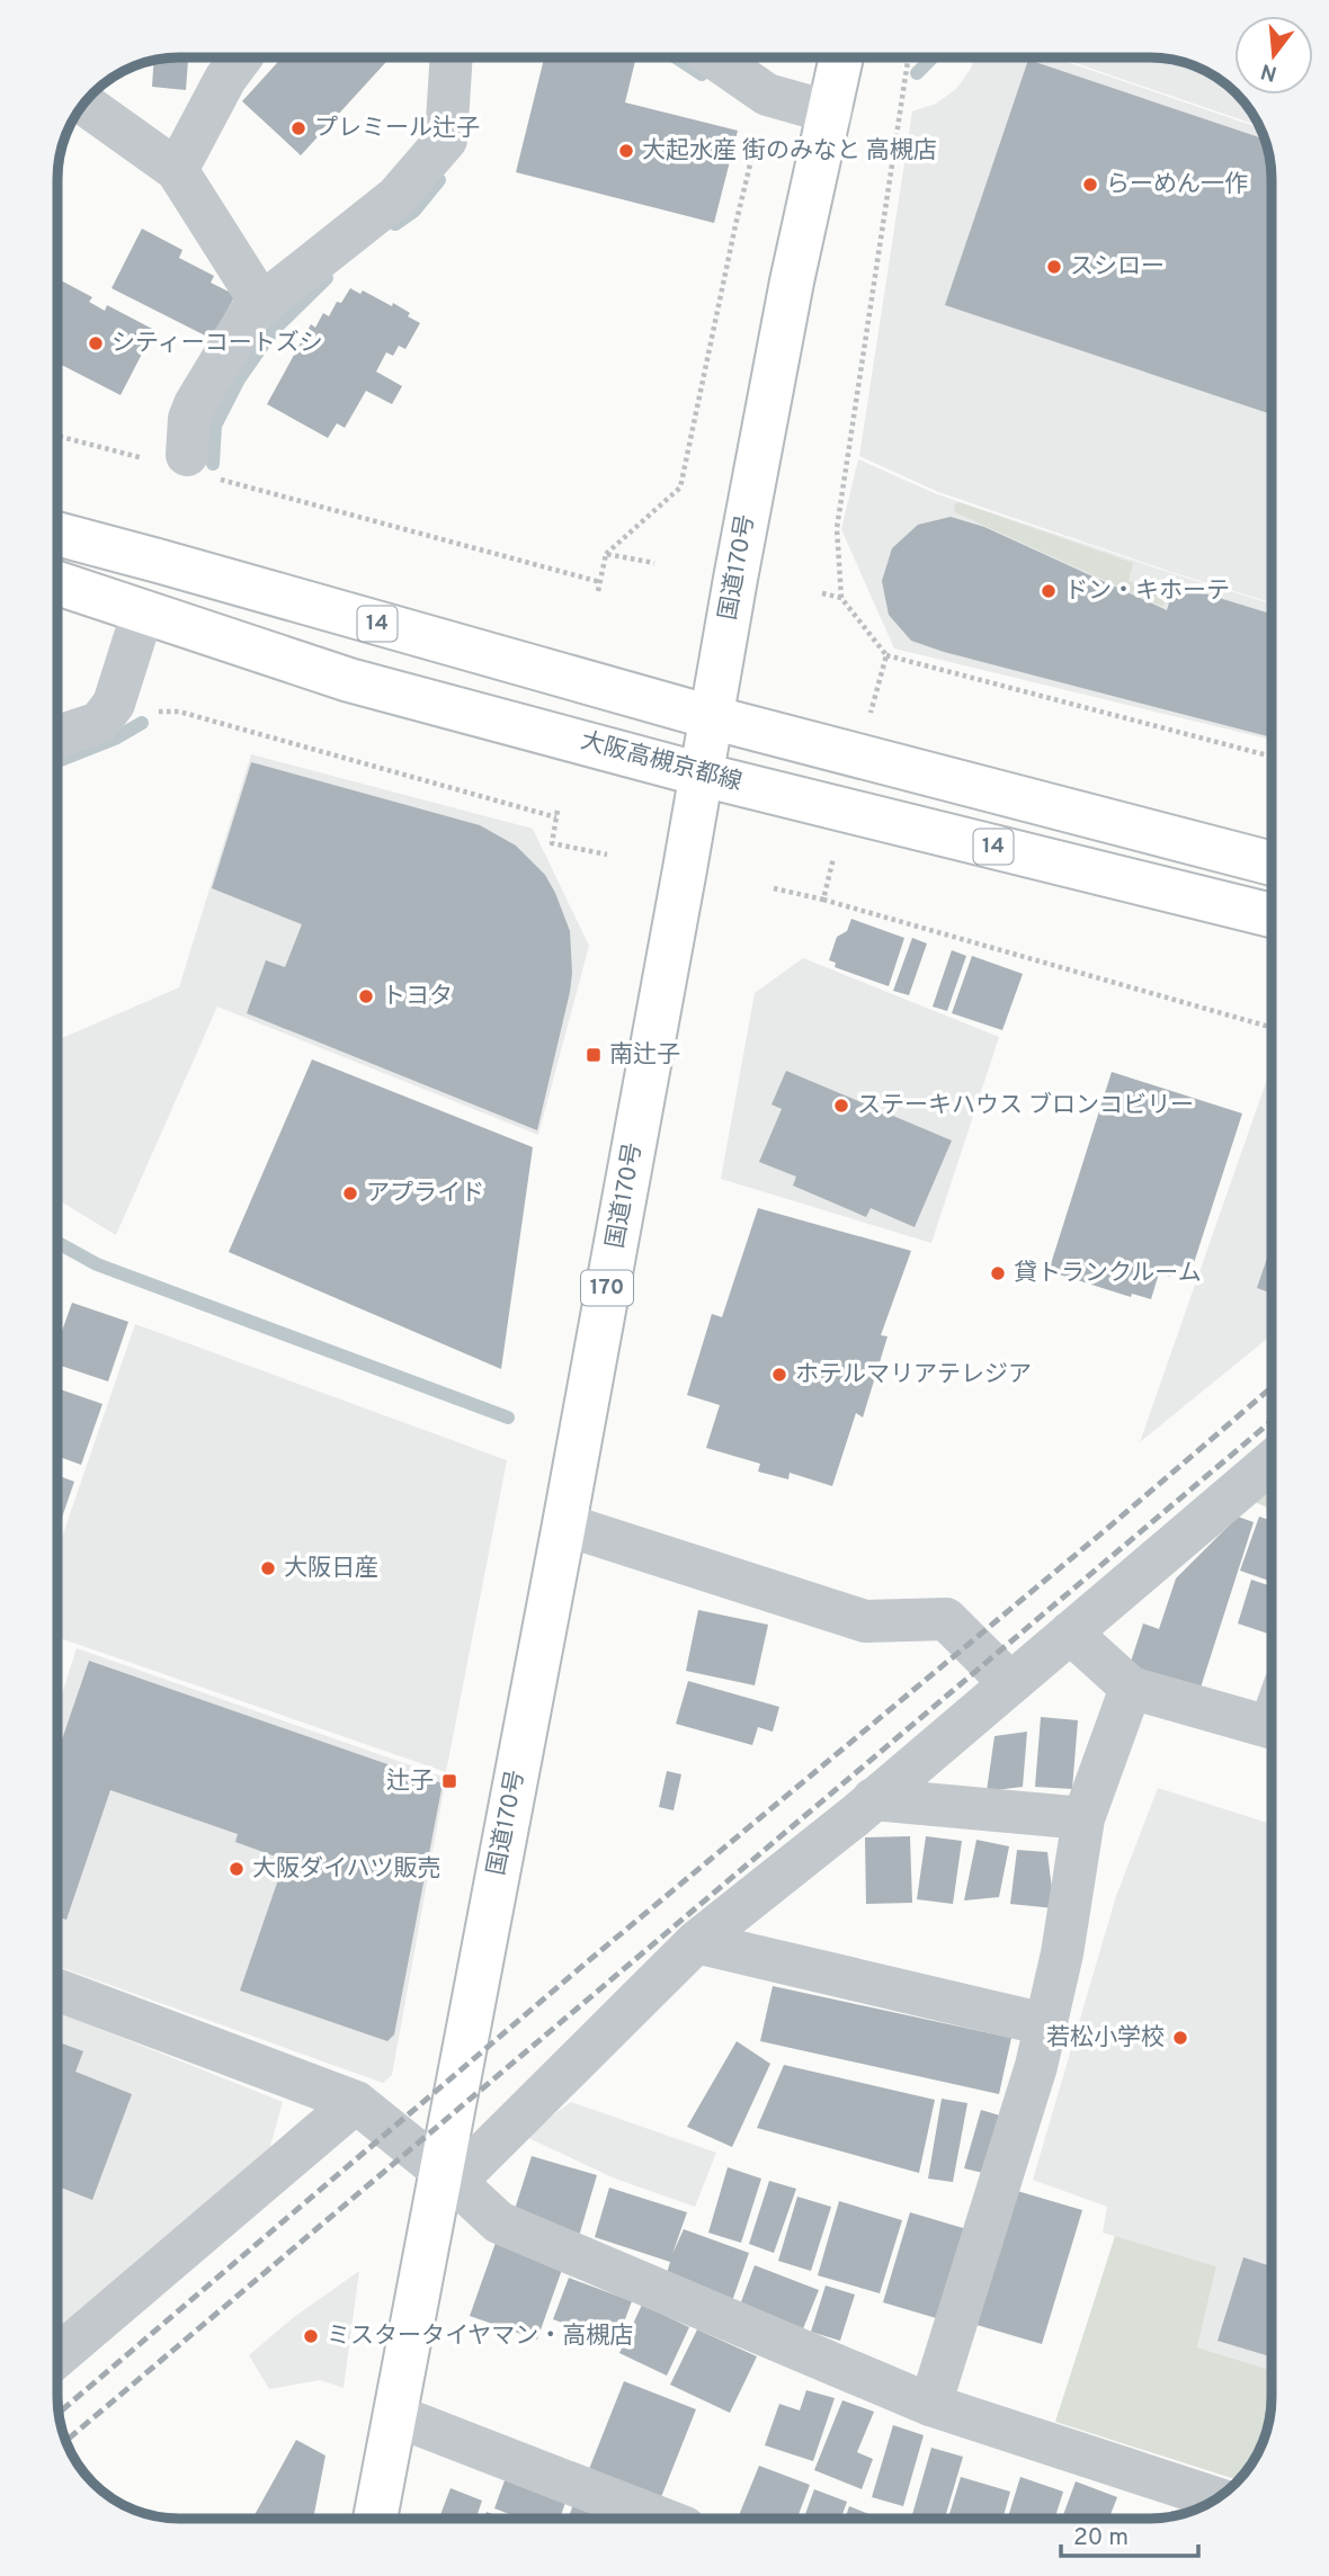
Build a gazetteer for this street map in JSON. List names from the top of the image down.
{
  "streets": {
    "main road": [
      "国道170号",
      "14",
      "大阪高槻京都線",
      "170"
    ]
  },
  "crossings": [
    ["国道170号", "14"],
    ["国道170号", "大阪高槻京都線"]
  ],
  "places": {
    "other": [
      "プレミール辻子",
      "大起水産 街のみなと 高槻店",
      "らーめん一作",
      "スシロー",
      "シティーコートズシ",
      "ドン・キホーテ",
      "トヨタ",
      "ステーキハウス ブロンコビリー",
      "アプライド",
      "貸トランクルーム",
      "ホテルマリアテレジア",
      "大阪日産",
      "大阪ダイハツ販売",
      "若松小学校",
      "ミスタータイヤマン・高槻店"
    ],
    "transit": ["南辻子", "辻子"]
  },
  "scale_bar": "20 m",
  "north": "bottom"
}
